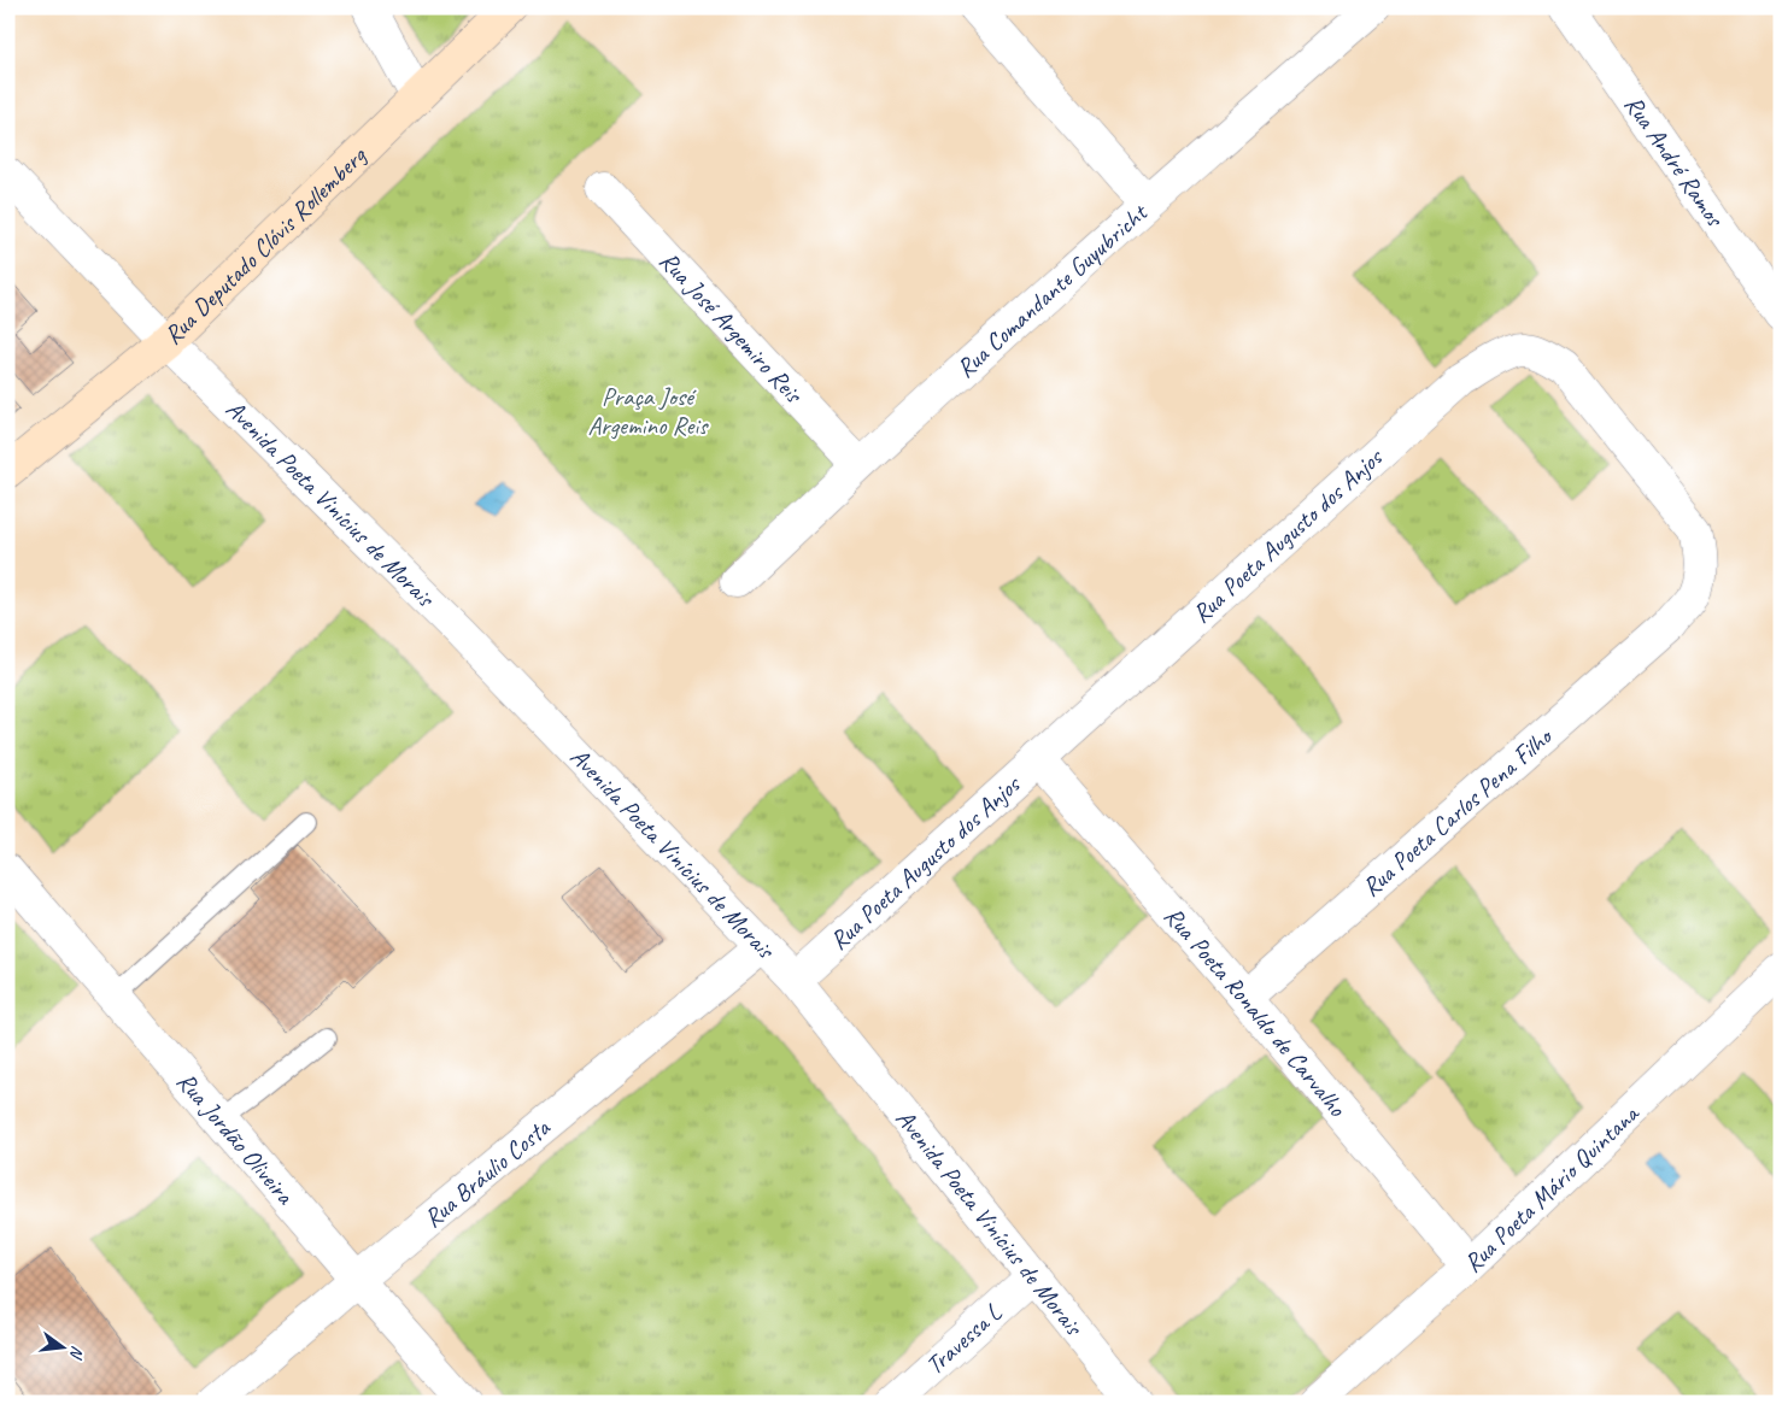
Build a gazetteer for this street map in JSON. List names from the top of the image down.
{
  "streets": {
    "street": [
      "Rua André Ramos",
      "Rua Deputado Clóvis Rollemberg",
      "Rua Comandante Guyubricht",
      "Rua José Argemiro Reis",
      "Avenida Poeta Vinícius de Morais",
      "Rua Poeta Augusto dos Anjos",
      "Rua Poeta Carlos Pena Filho",
      "Rua Poeta Ronaldo de Carvalho",
      "Rua Jordão Oliveira",
      "Rua Bráulio Costa",
      "Rua Poeta Mário Quintana",
      "Travessa L"
    ]
  },
  "crossings": [
    ["Rua Deputado Clóvis Rollemberg", "Avenida Poeta Vinícius de Morais"],
    ["Rua Comandante Guyubricht", "Rua José Argemiro Reis"],
    ["Avenida Poeta Vinícius de Morais", "Rua Poeta Augusto dos Anjos"],
    ["Avenida Poeta Vinícius de Morais", "Rua Bráulio Costa"],
    ["Avenida Poeta Vinícius de Morais", "Travessa L"],
    ["Rua Poeta Augusto dos Anjos", "Rua Poeta Carlos Pena Filho"],
    ["Rua Poeta Augusto dos Anjos", "Rua Poeta Ronaldo de Carvalho"],
    ["Rua Poeta Carlos Pena Filho", "Rua Poeta Ronaldo de Carvalho"],
    ["Rua Poeta Ronaldo de Carvalho", "Rua Poeta Mário Quintana"],
    ["Rua Jordão Oliveira", "Rua Bráulio Costa"]
  ],
  "parks": ["Praça José Argemino Reis"],
  "north": "right"
}
